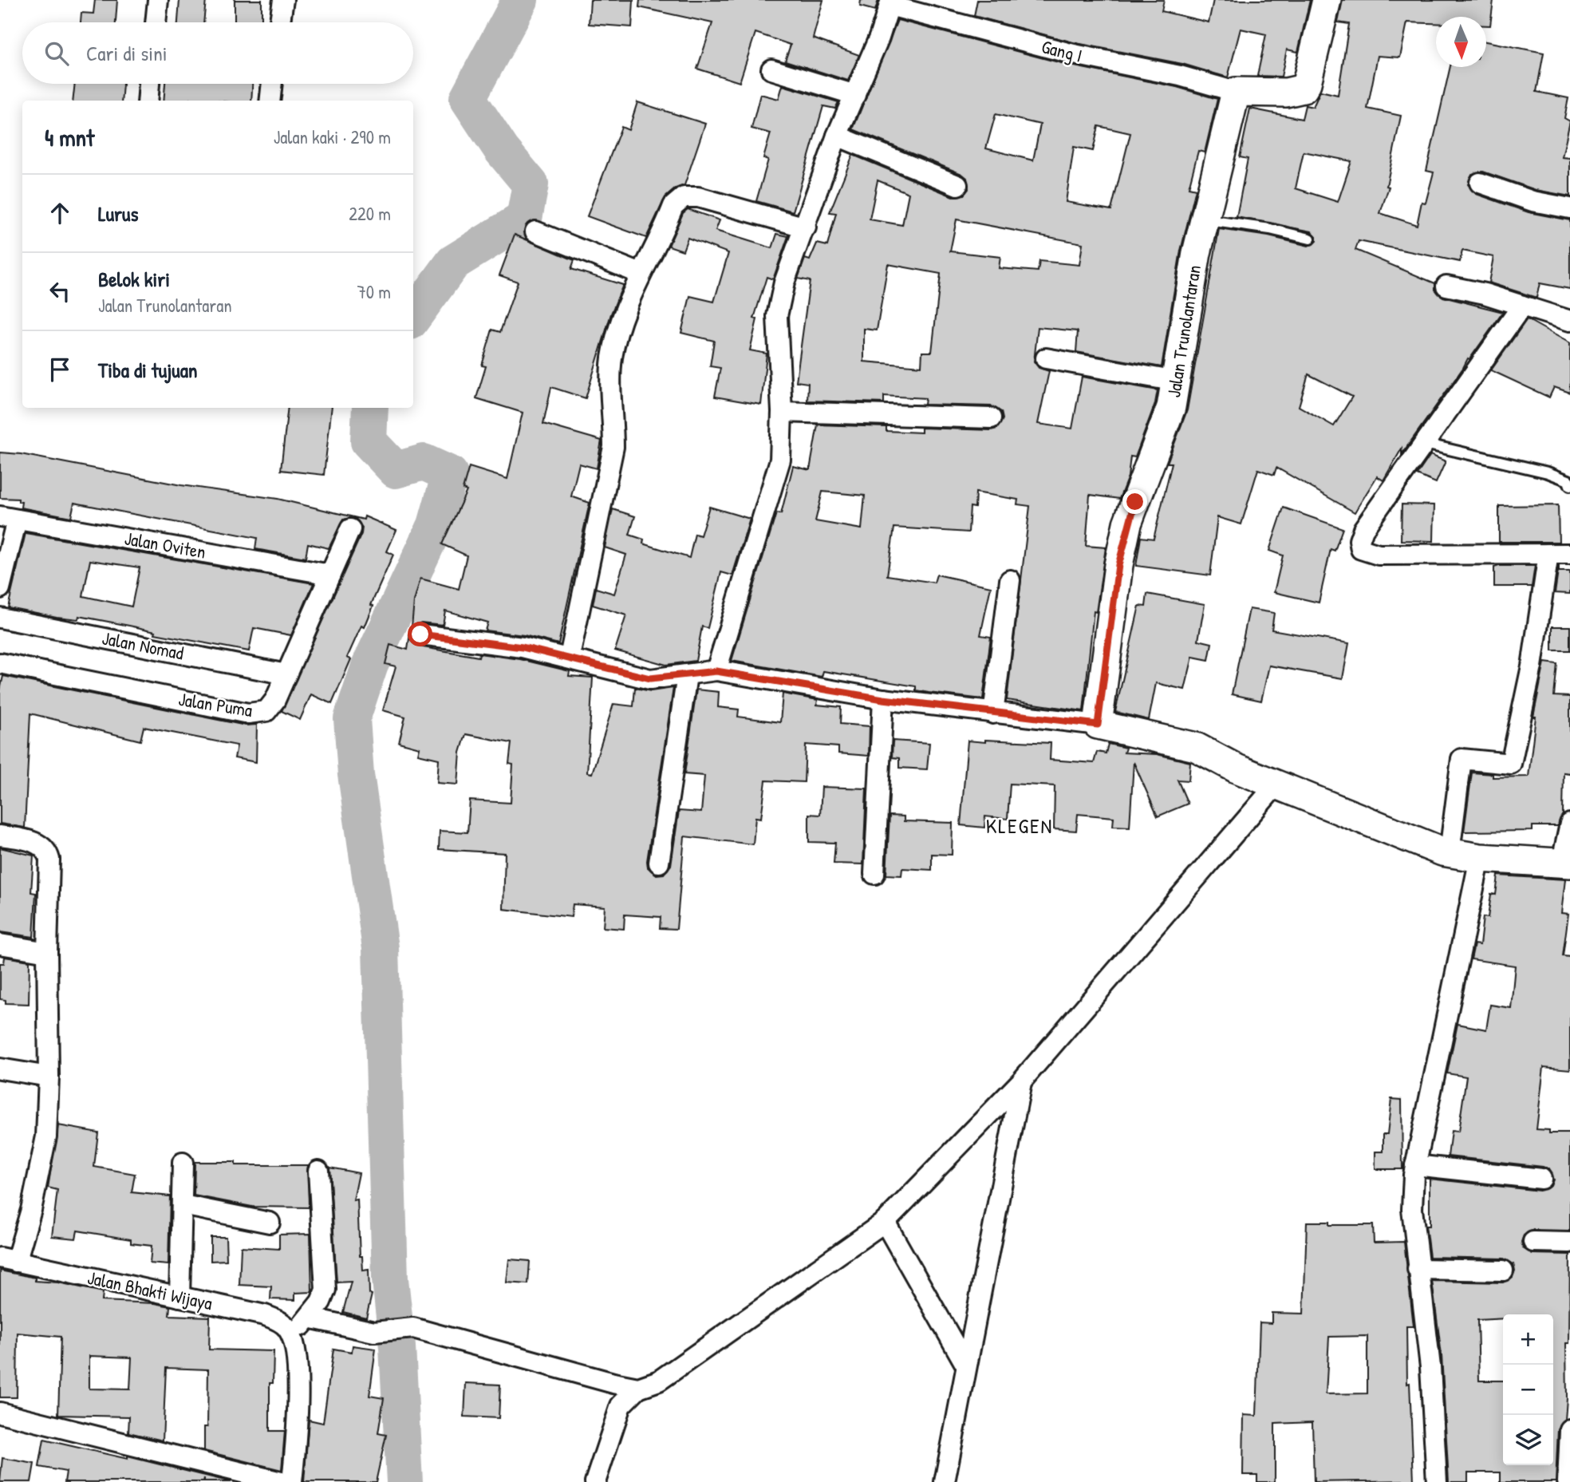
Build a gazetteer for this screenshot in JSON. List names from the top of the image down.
{
  "streets": {
    "street": [
      "Gang I",
      "Jalan Trunolantaran",
      "Jalan Oviten",
      "Jalan Nomad",
      "Jalan Puma",
      "Jalan Bhakti Wijaya"
    ]
  },
  "crossings": [
    ["Gang I", "Jalan Trunolantaran"],
    ["Jalan Oviten", "Jalan Puma"],
    ["Jalan Nomad", "Jalan Puma"]
  ],
  "districts": ["KLEGEN"],
  "north": "bottom",
  "page": {
    "search": "Cari di sini",
    "heading": ["4 mnt", "Jalan kaki · 290 m"],
    "list": [
      ["Lurus", "220 m"],
      ["Belok kiri", "Jalan Trunolantaran", "70 m"],
      "Tiba di tujuan"
    ],
    "map_buttons": ["+", "−"]
  }
}
